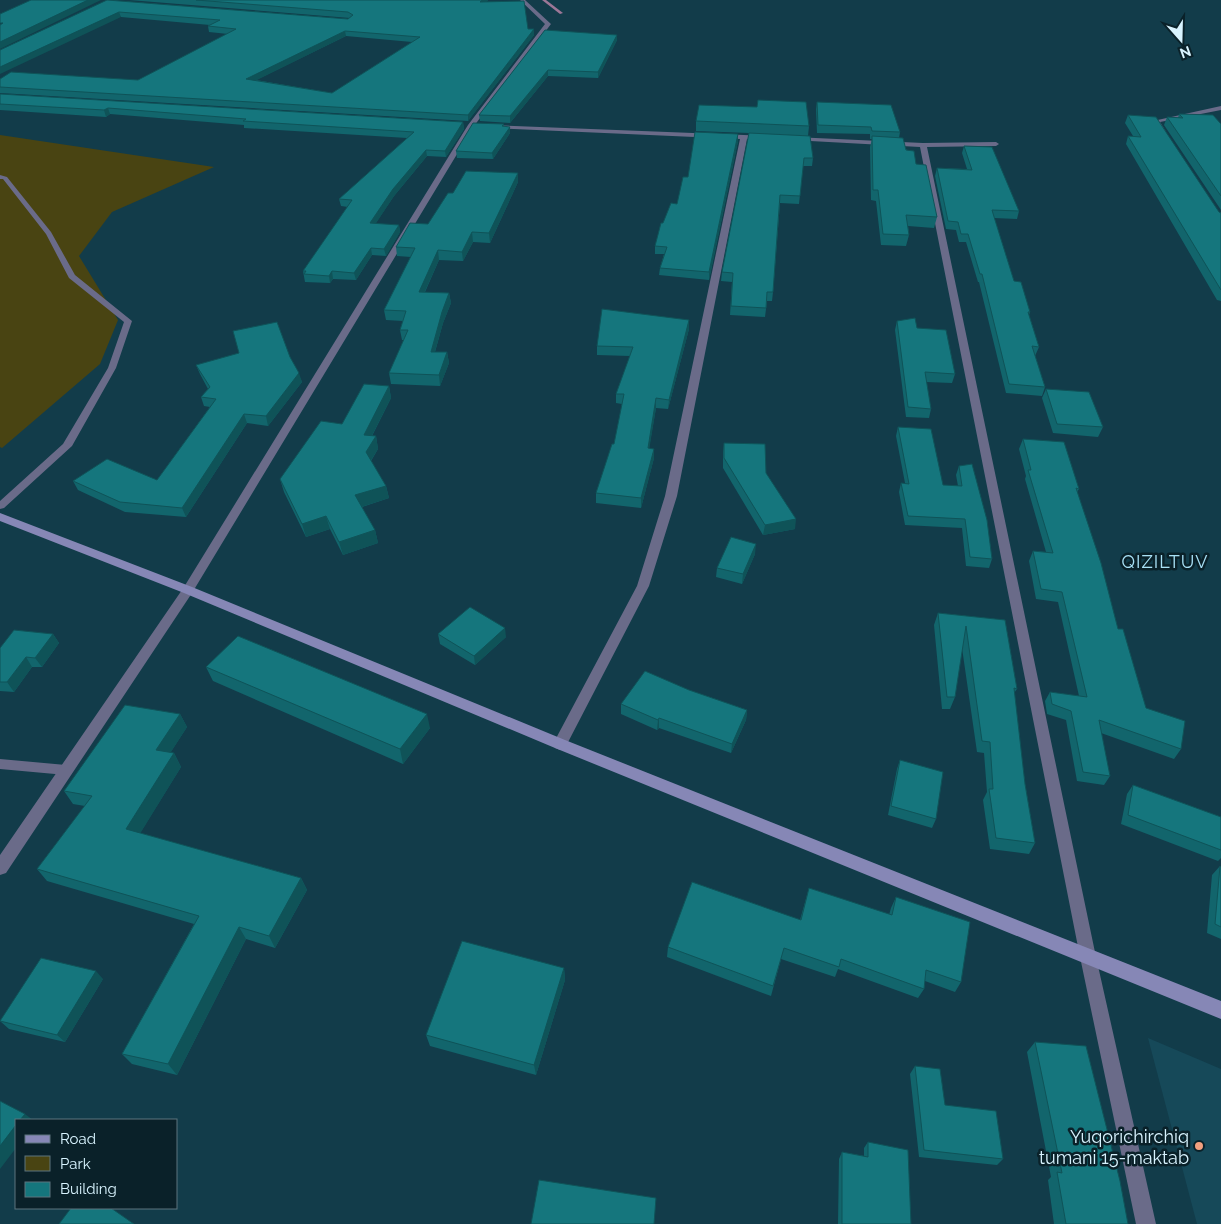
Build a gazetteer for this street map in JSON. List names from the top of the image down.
{
  "districts": ["QIZILTUV"],
  "places": ["Yuqorichirchiq tumani 15-maktab"],
  "legend": ["Road", "Park", "Building"],
  "north": "bottom"
}
